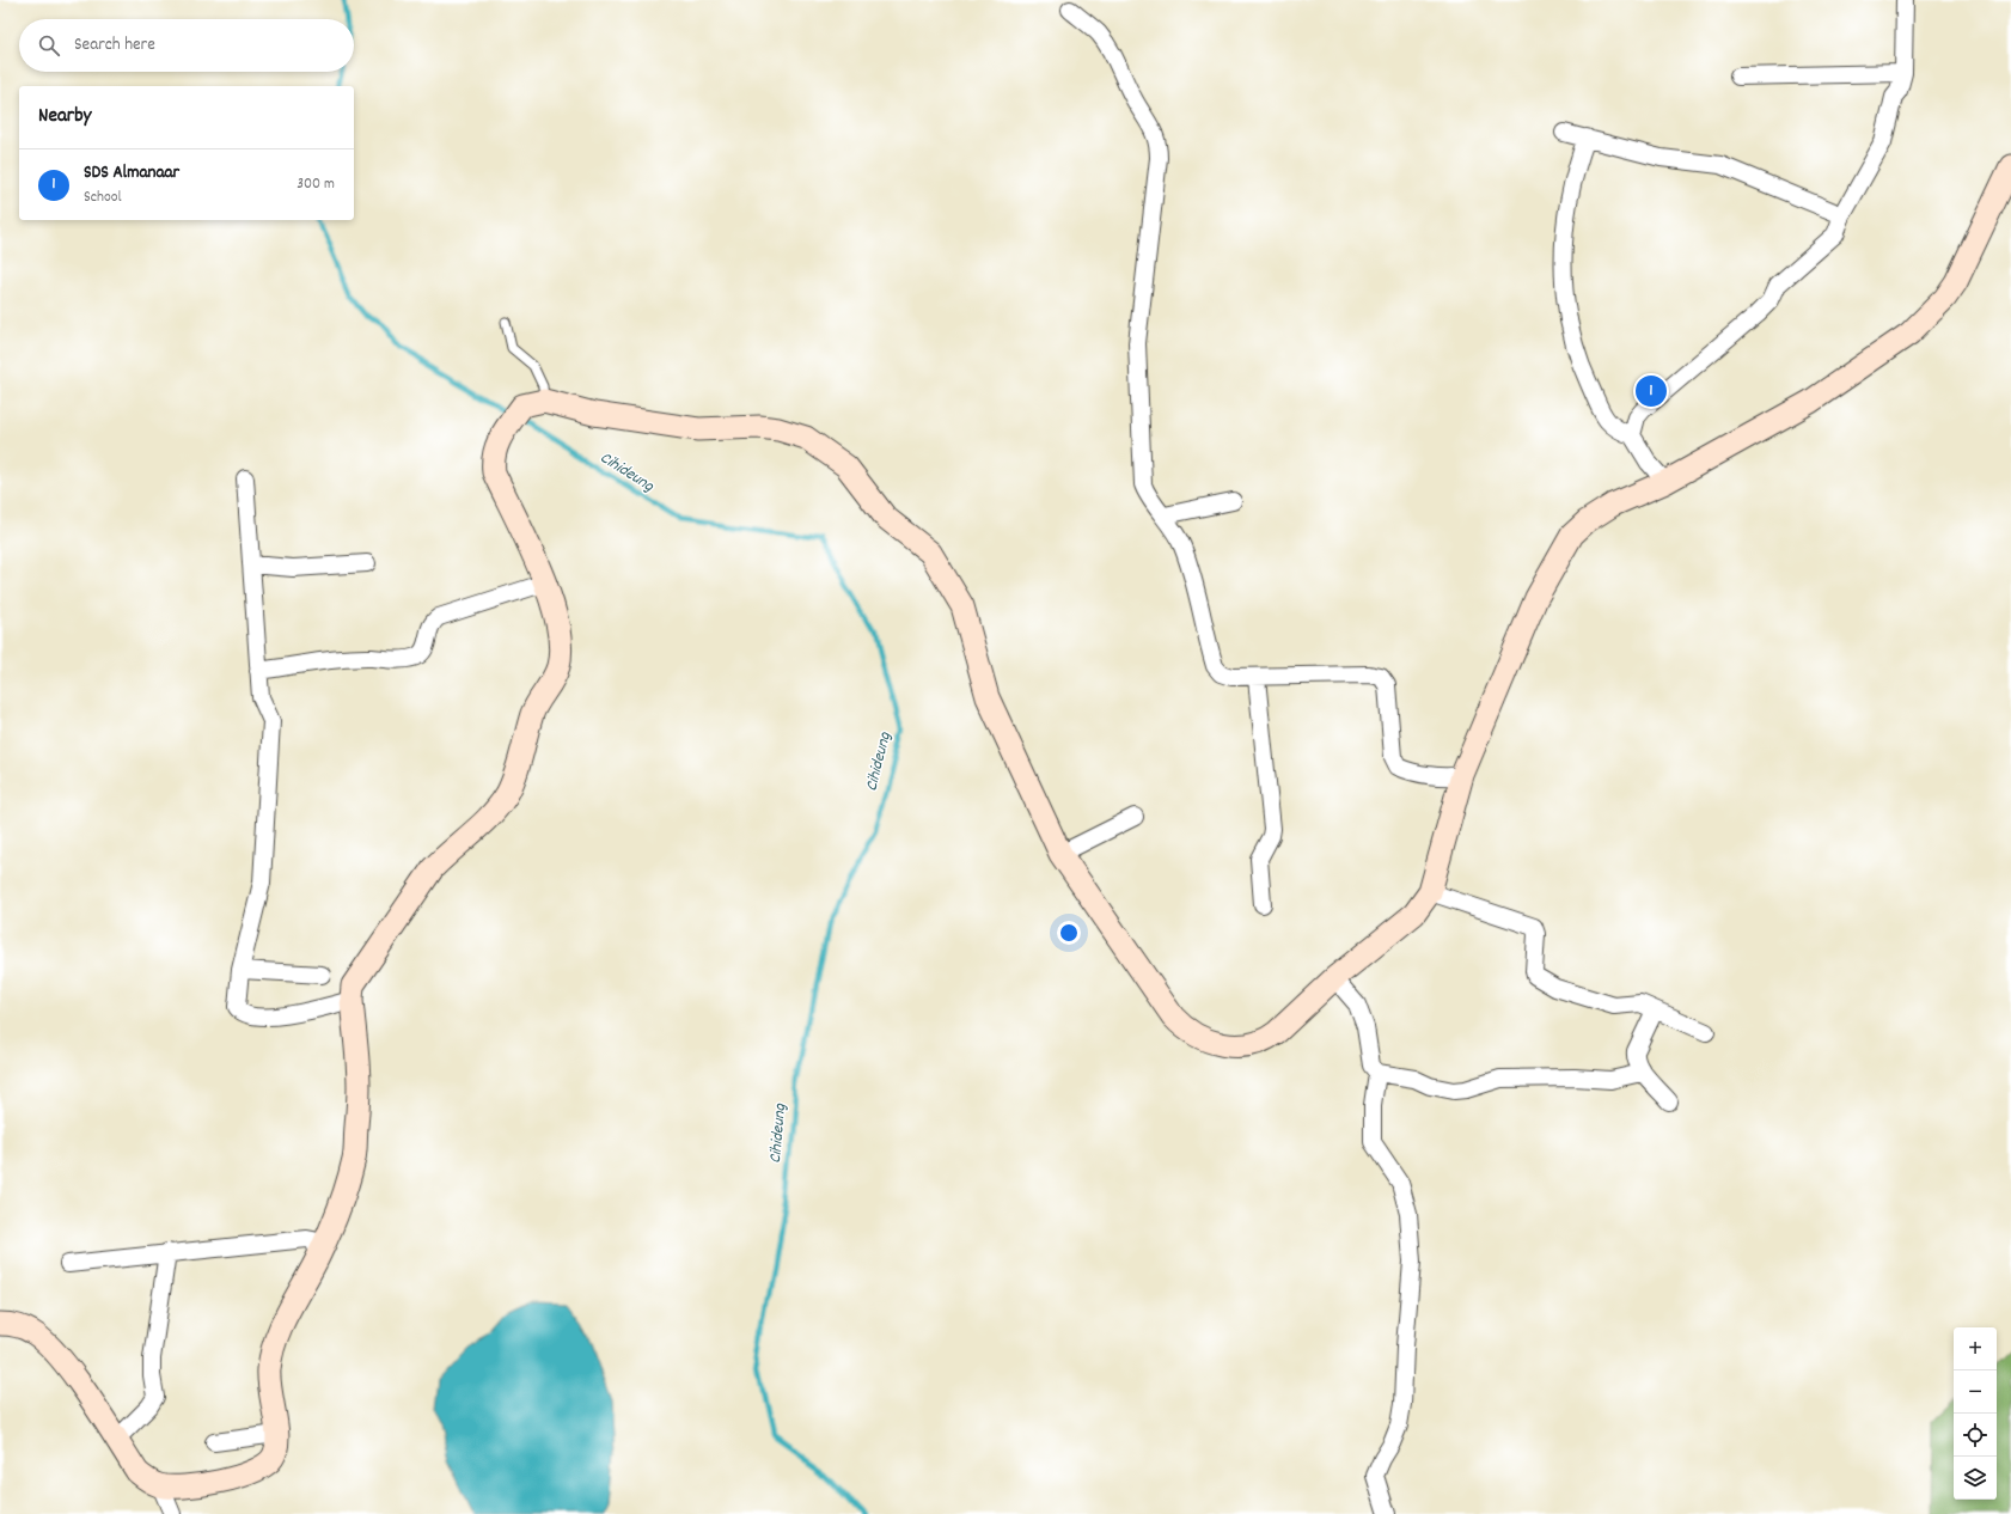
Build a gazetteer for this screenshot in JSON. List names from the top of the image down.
{
  "water": ["Cihideung"],
  "page": {
    "search": "Search here",
    "heading": "Nearby",
    "list": [
      {
        "mark": "1",
        "name": "SDS Almanaar",
        "note": "School",
        "value": "300 m"
      }
    ],
    "pins": "1",
    "map_buttons": ["+", "−"]
  }
}
